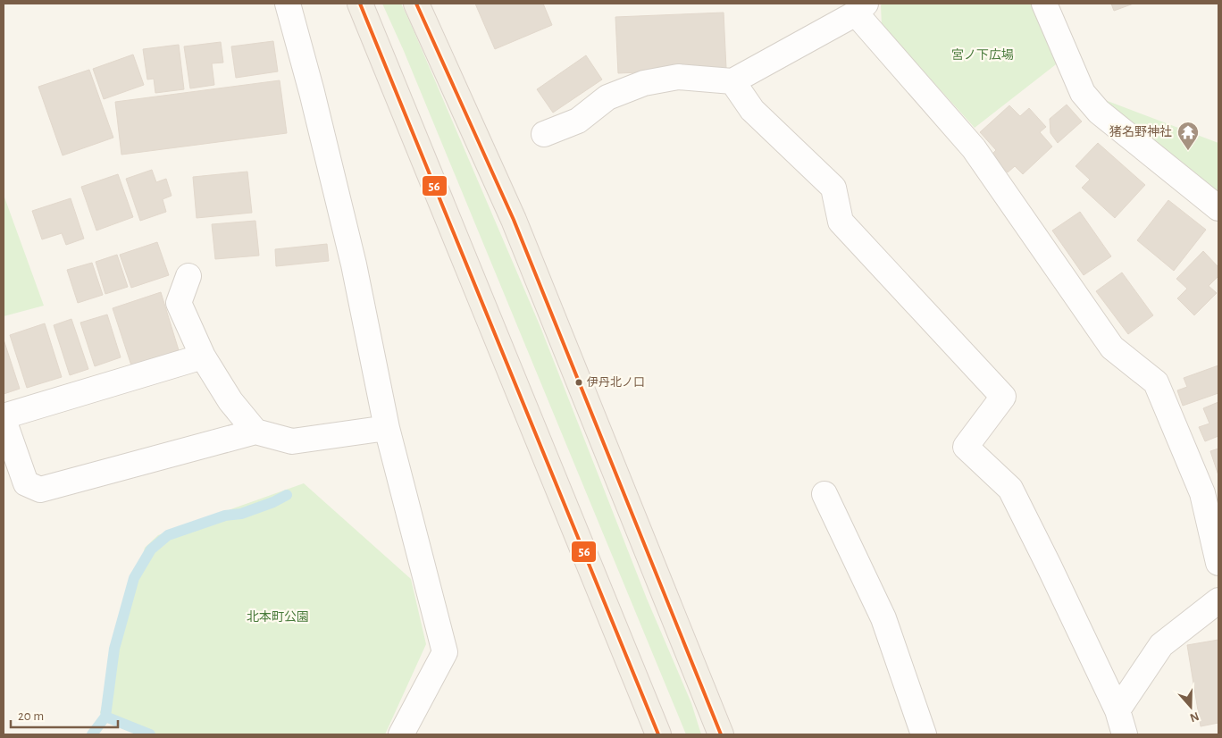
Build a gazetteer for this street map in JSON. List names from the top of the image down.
{
  "parks": ["宮ノ下広場", "北本町公園"],
  "places": {
    "temple": ["猪名野神社"],
    "other": ["伊丹北ノ口"]
  },
  "lines": ["transit line 56"],
  "scale_bar": "20 m",
  "north": "bottom"
}
